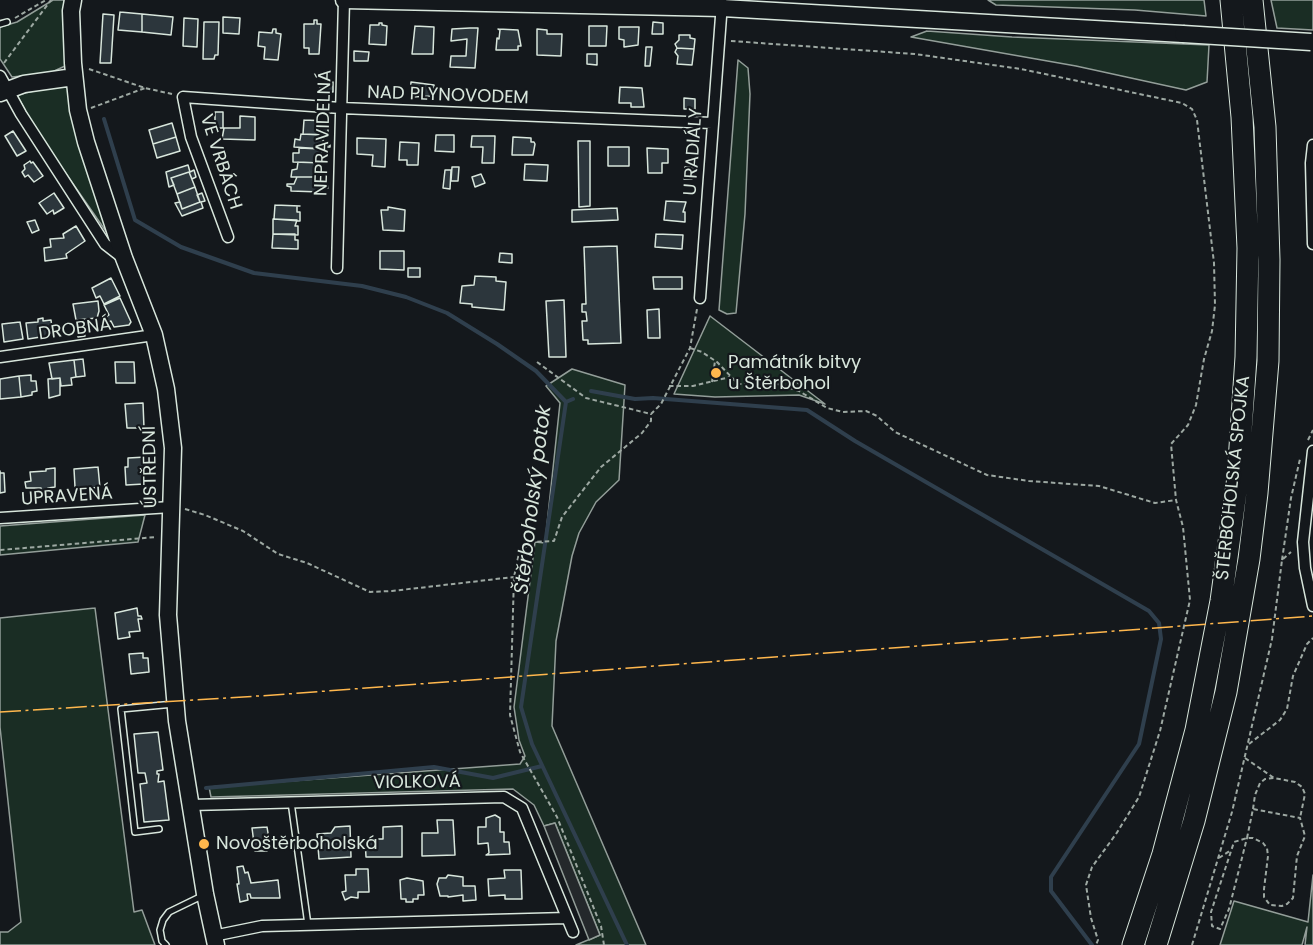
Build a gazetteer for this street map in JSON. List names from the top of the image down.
{
  "streets": {
    "highway": ["ŠTĚRBOHOLSKÁ SPOJKA"],
    "street": [
      "NAD PLYNOVODEM",
      "NEPRAVIDELNÁ",
      "U RADIÁLY",
      "VE VRBÁCH",
      "DROBNÁ",
      "ÚSTŘEDNÍ",
      "UPRAVENÁ",
      "VIOLKOVÁ"
    ]
  },
  "crossings": [
    ["NAD PLYNOVODEM", "NEPRAVIDELNÁ"],
    ["NAD PLYNOVODEM", "U RADIÁLY"],
    ["NAD PLYNOVODEM", "VE VRBÁCH"],
    ["DROBNÁ", "ÚSTŘEDNÍ"],
    ["ÚSTŘEDNÍ", "UPRAVENÁ"],
    ["ÚSTŘEDNÍ", "VIOLKOVÁ"]
  ],
  "water": ["Štěrboholský potok"],
  "places": ["Památník bitvy u Štěrbohol", "Novoštěrboholská"]
}
